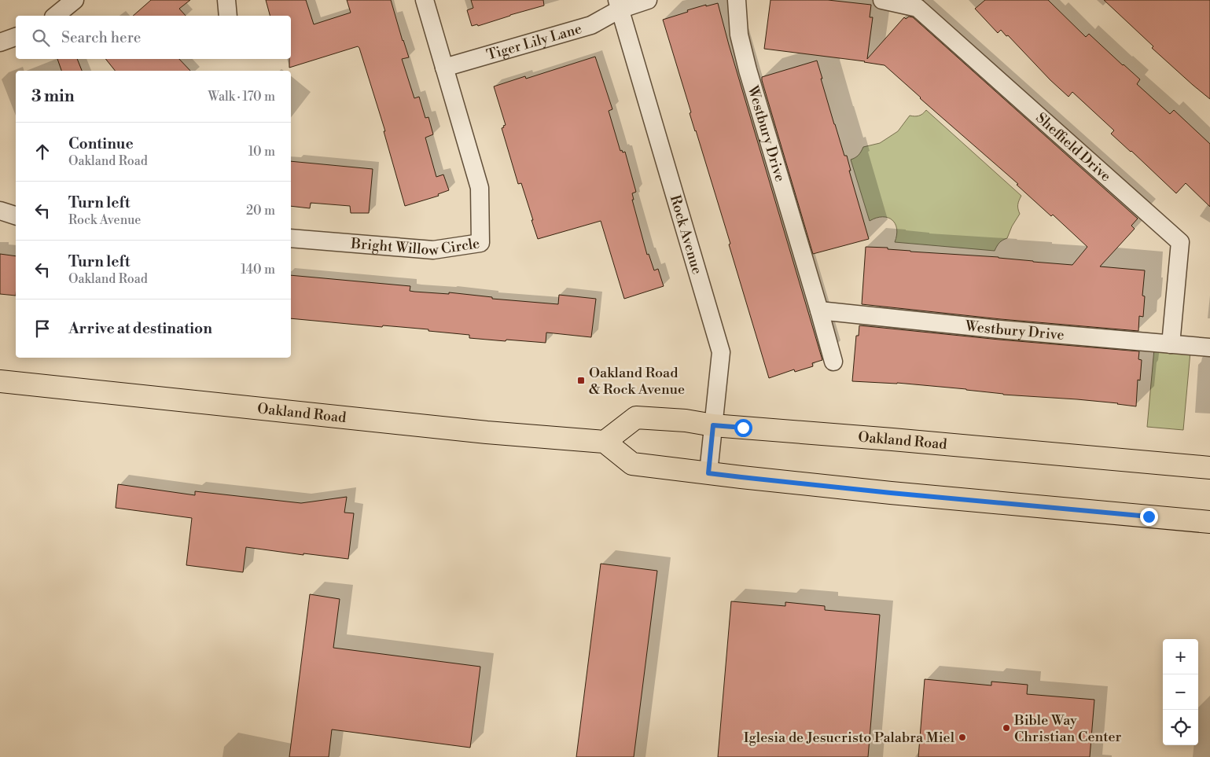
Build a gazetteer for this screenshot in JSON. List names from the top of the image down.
{
  "streets": {
    "main road": ["Oakland Road"],
    "street": [
      "Tiger Lily Lane",
      "Westbury Drive",
      "Sheffield Drive",
      "Rock Avenue",
      "Bright Willow Circle"
    ]
  },
  "crossings": [
    ["Tiger Lily Lane", "Rock Avenue"],
    ["Tiger Lily Lane", "Bright Willow Circle"],
    ["Westbury Drive", "Sheffield Drive"],
    ["Rock Avenue", "Oakland Road"]
  ],
  "places": {
    "transit": ["Oakland Road & Rock Avenue"],
    "other": ["Bible Way Christian Center", "Iglesia de Jesucristo Palabra Miel"]
  },
  "page": {
    "search": "Search here",
    "heading": ["3 min", "Walk · 170 m"],
    "list": [
      ["Continue", "Oakland Road", "10 m"],
      ["Turn left", "Rock Avenue", "20 m"],
      ["Turn left", "Oakland Road", "140 m"],
      "Arrive at destination"
    ],
    "map_buttons": ["+", "−"]
  }
}
